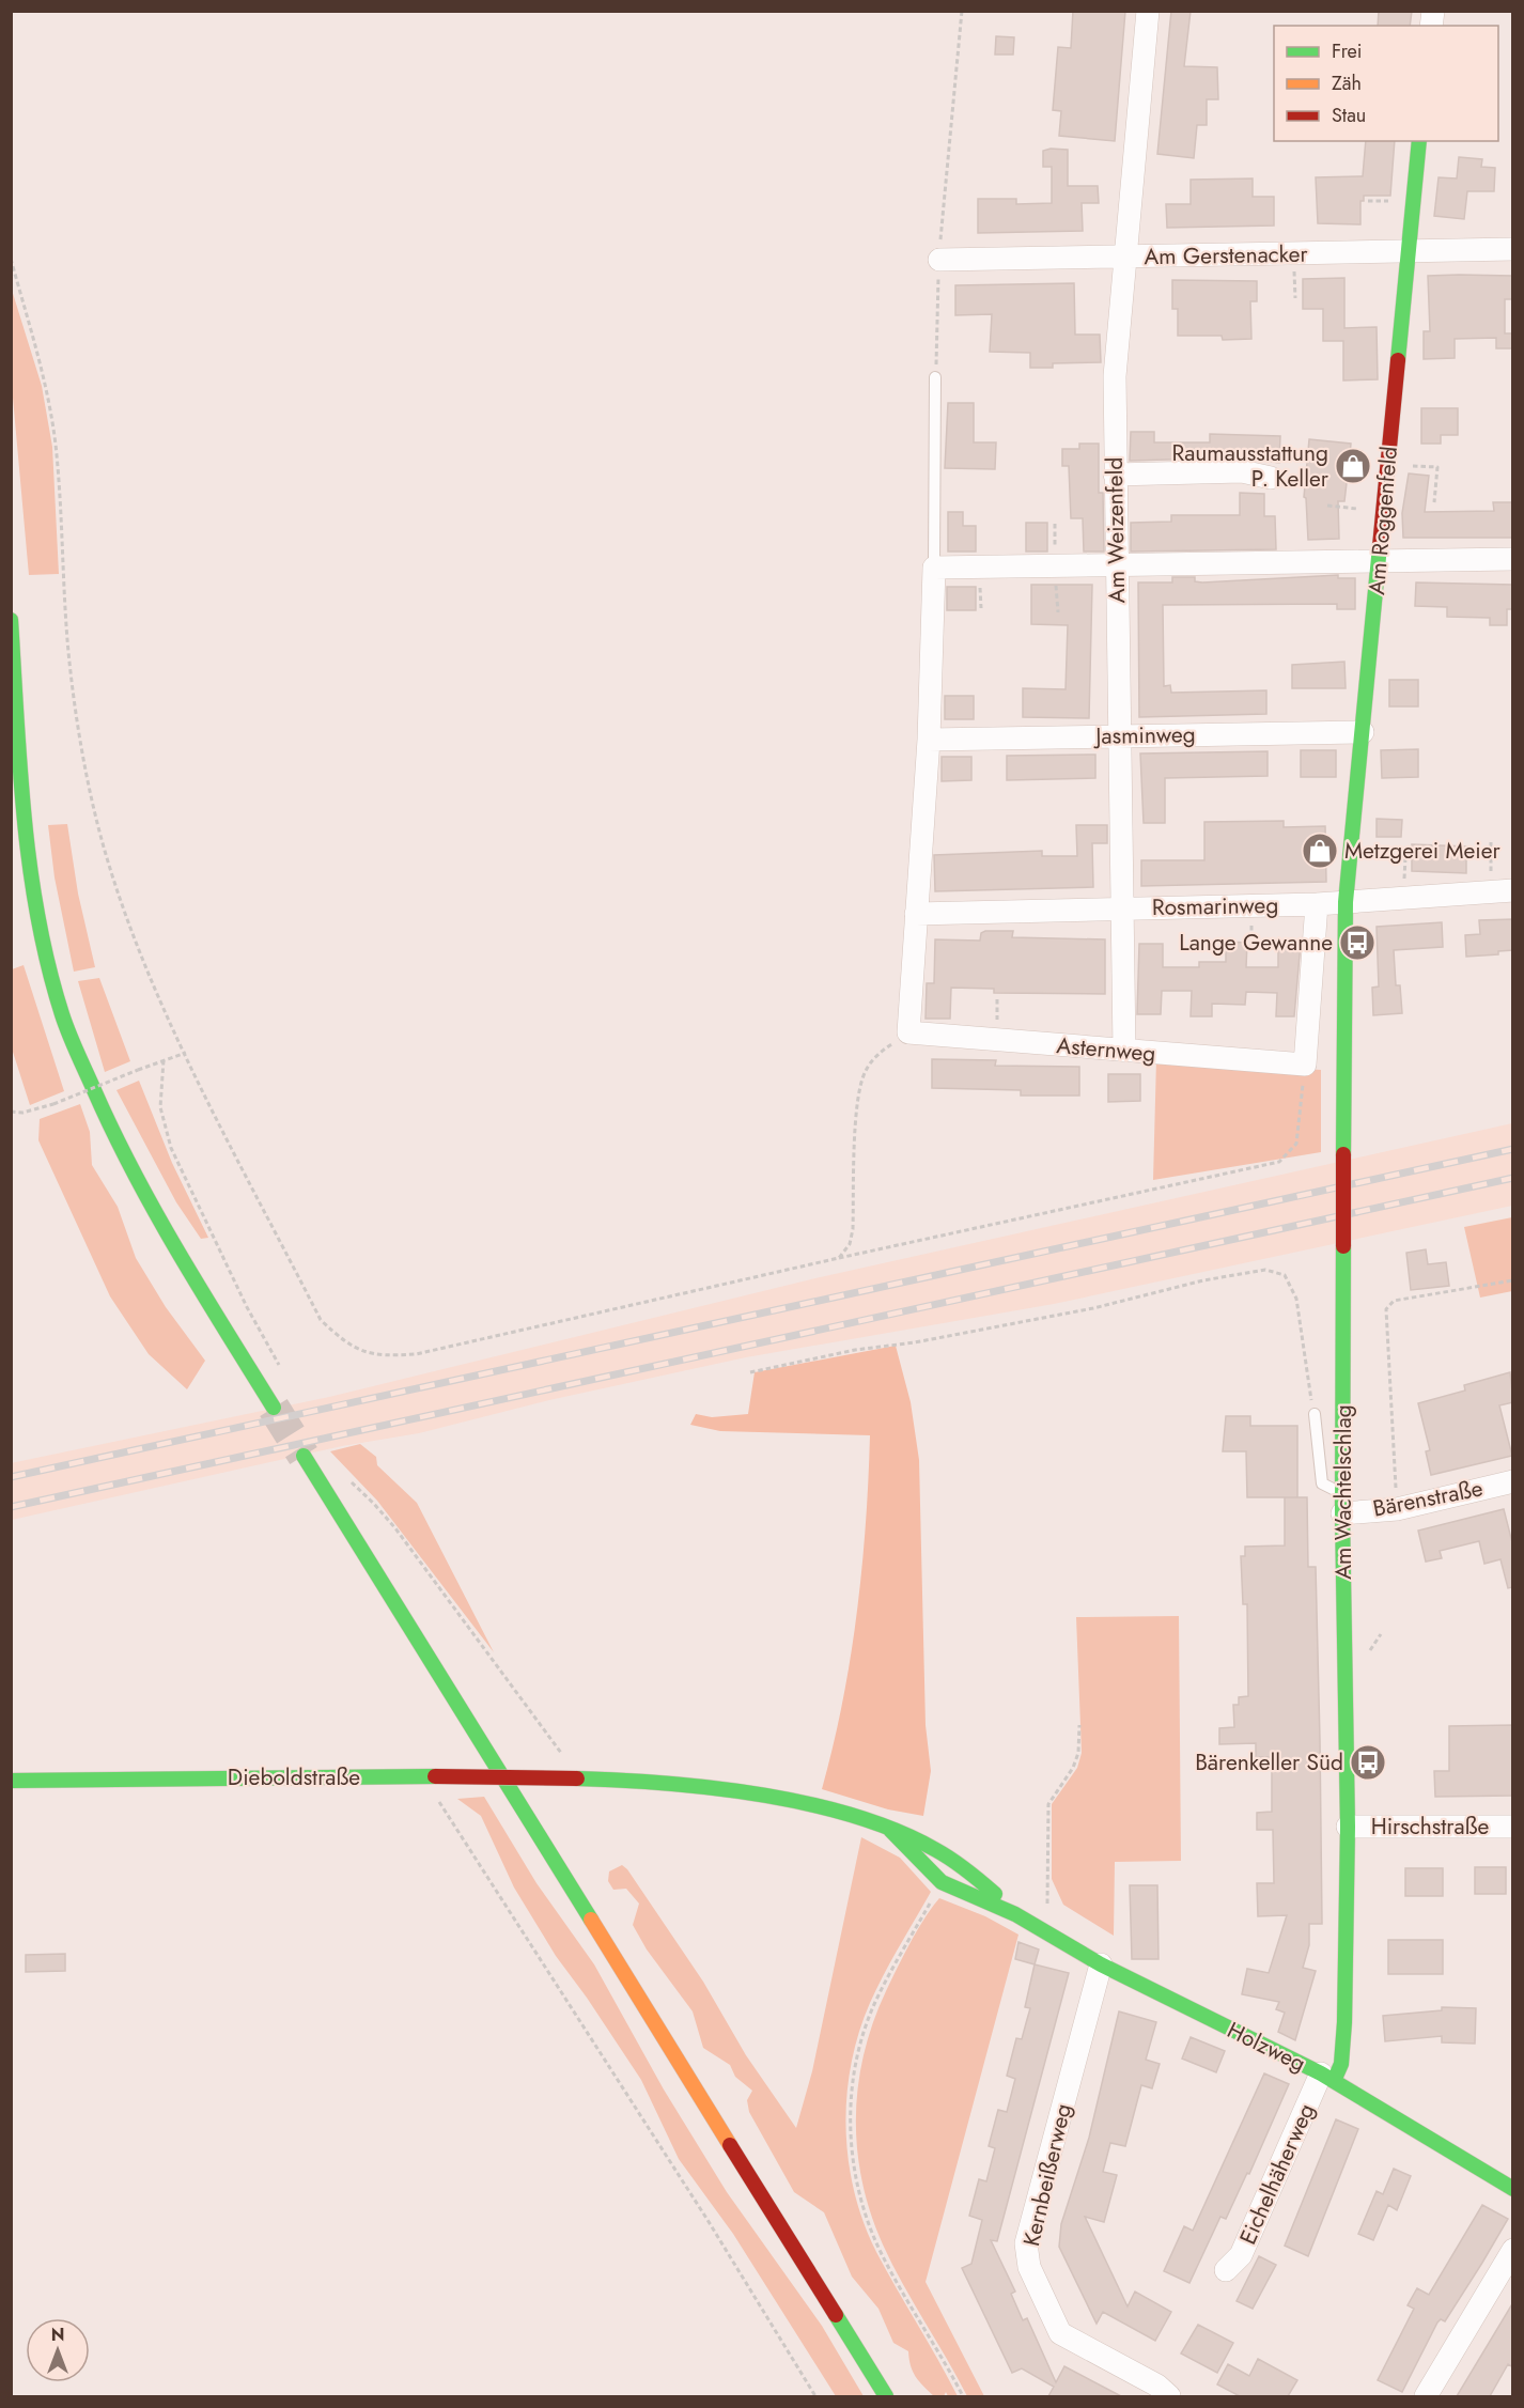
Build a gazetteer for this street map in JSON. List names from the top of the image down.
{
  "streets": {
    "street": [
      "Am Gerstenacker",
      "Am Roggenfeld",
      "Am Weizenfeld",
      "Jasminweg",
      "Rosmarinweg",
      "Asternweg",
      "Am Wachtelschlag",
      "Bärenstraße",
      "Dieboldstraße",
      "Hirschstraße",
      "Holzweg",
      "Eichelhäherweg",
      "Kernbeißerweg"
    ]
  },
  "crossings": [
    ["Am Gerstenacker", "Am Roggenfeld"],
    ["Am Gerstenacker", "Am Weizenfeld"],
    ["Am Roggenfeld", "Jasminweg"],
    ["Am Roggenfeld", "Rosmarinweg"],
    ["Am Roggenfeld", "Am Wachtelschlag"],
    ["Am Weizenfeld", "Jasminweg"],
    ["Am Weizenfeld", "Rosmarinweg"],
    ["Am Weizenfeld", "Asternweg"],
    ["Rosmarinweg", "Am Wachtelschlag"],
    ["Am Wachtelschlag", "Bärenstraße"],
    ["Am Wachtelschlag", "Hirschstraße"],
    ["Am Wachtelschlag", "Holzweg"],
    ["Am Wachtelschlag", "Eichelhäherweg"],
    ["Dieboldstraße", "Holzweg"],
    ["Holzweg", "Eichelhäherweg"],
    ["Holzweg", "Kernbeißerweg"]
  ],
  "places": {
    "shop": ["Raumausstattung P. Keller", "Metzgerei Meier"],
    "bus stop": ["Lange Gewanne", "Bärenkeller Süd"]
  },
  "legend": ["Frei", "Zäh", "Stau"],
  "north": "top"
}
